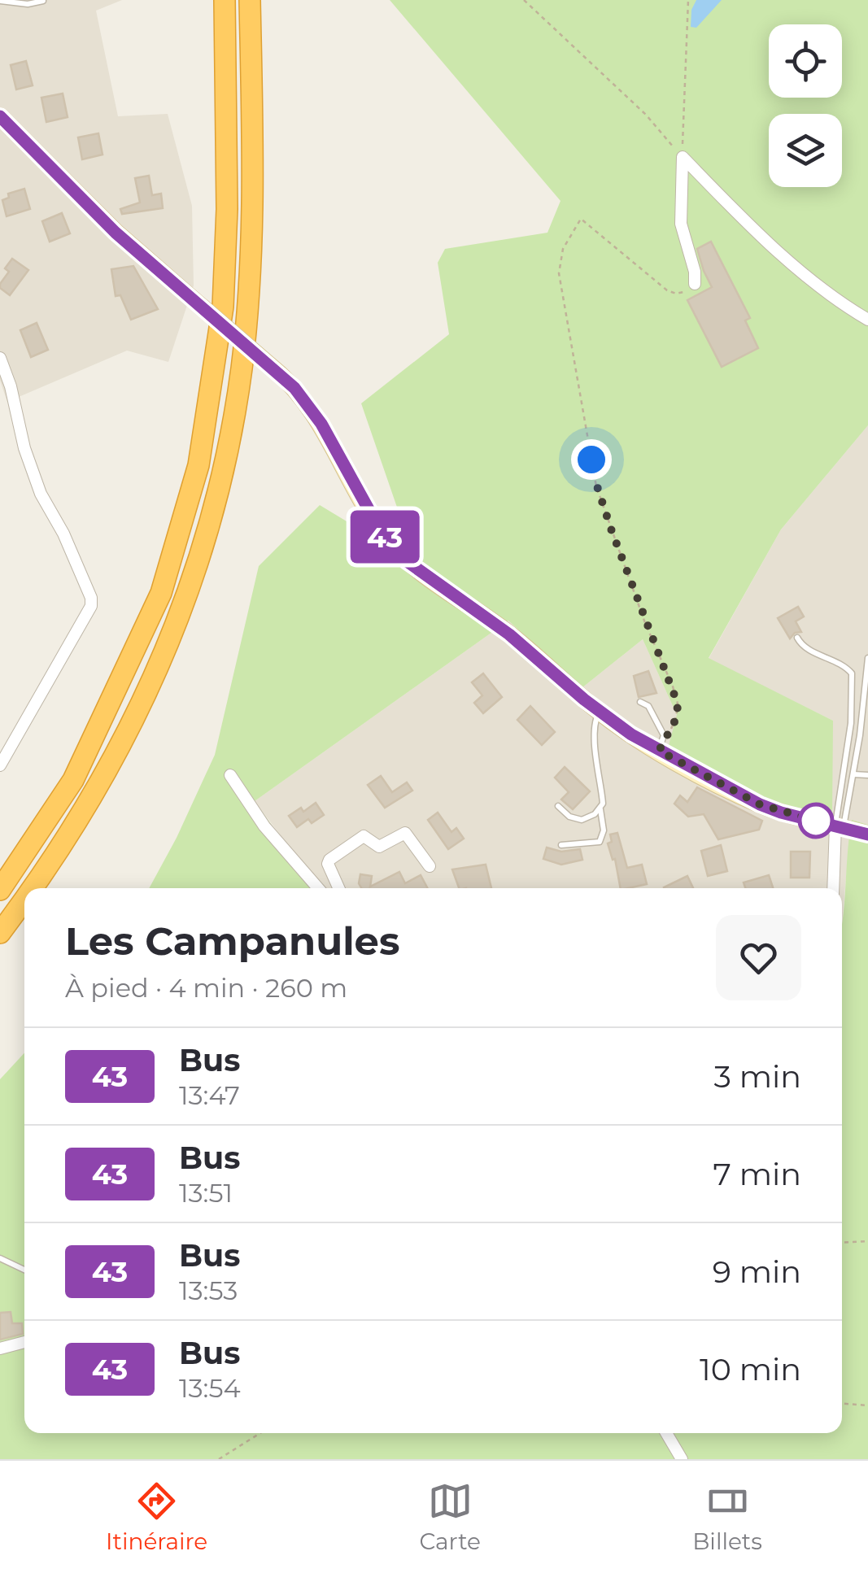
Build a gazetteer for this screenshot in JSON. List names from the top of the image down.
{
  "lines": ["bus line 43"],
  "page": {
    "on_map": "43",
    "heading": ["Les Campanules", "À pied · 4 min · 260 m"],
    "list": [
      {
        "mark": "43",
        "name": "Bus",
        "note": "13:47",
        "value": "3 min"
      },
      {
        "mark": "43",
        "name": "Bus",
        "note": "13:51",
        "value": "7 min"
      },
      {
        "mark": "43",
        "name": "Bus",
        "note": "13:53",
        "value": "9 min"
      },
      {
        "mark": "43",
        "name": "Bus",
        "note": "13:54",
        "value": "10 min"
      }
    ],
    "tabs": ["Itinéraire", "Carte", "Billets"]
  }
}
